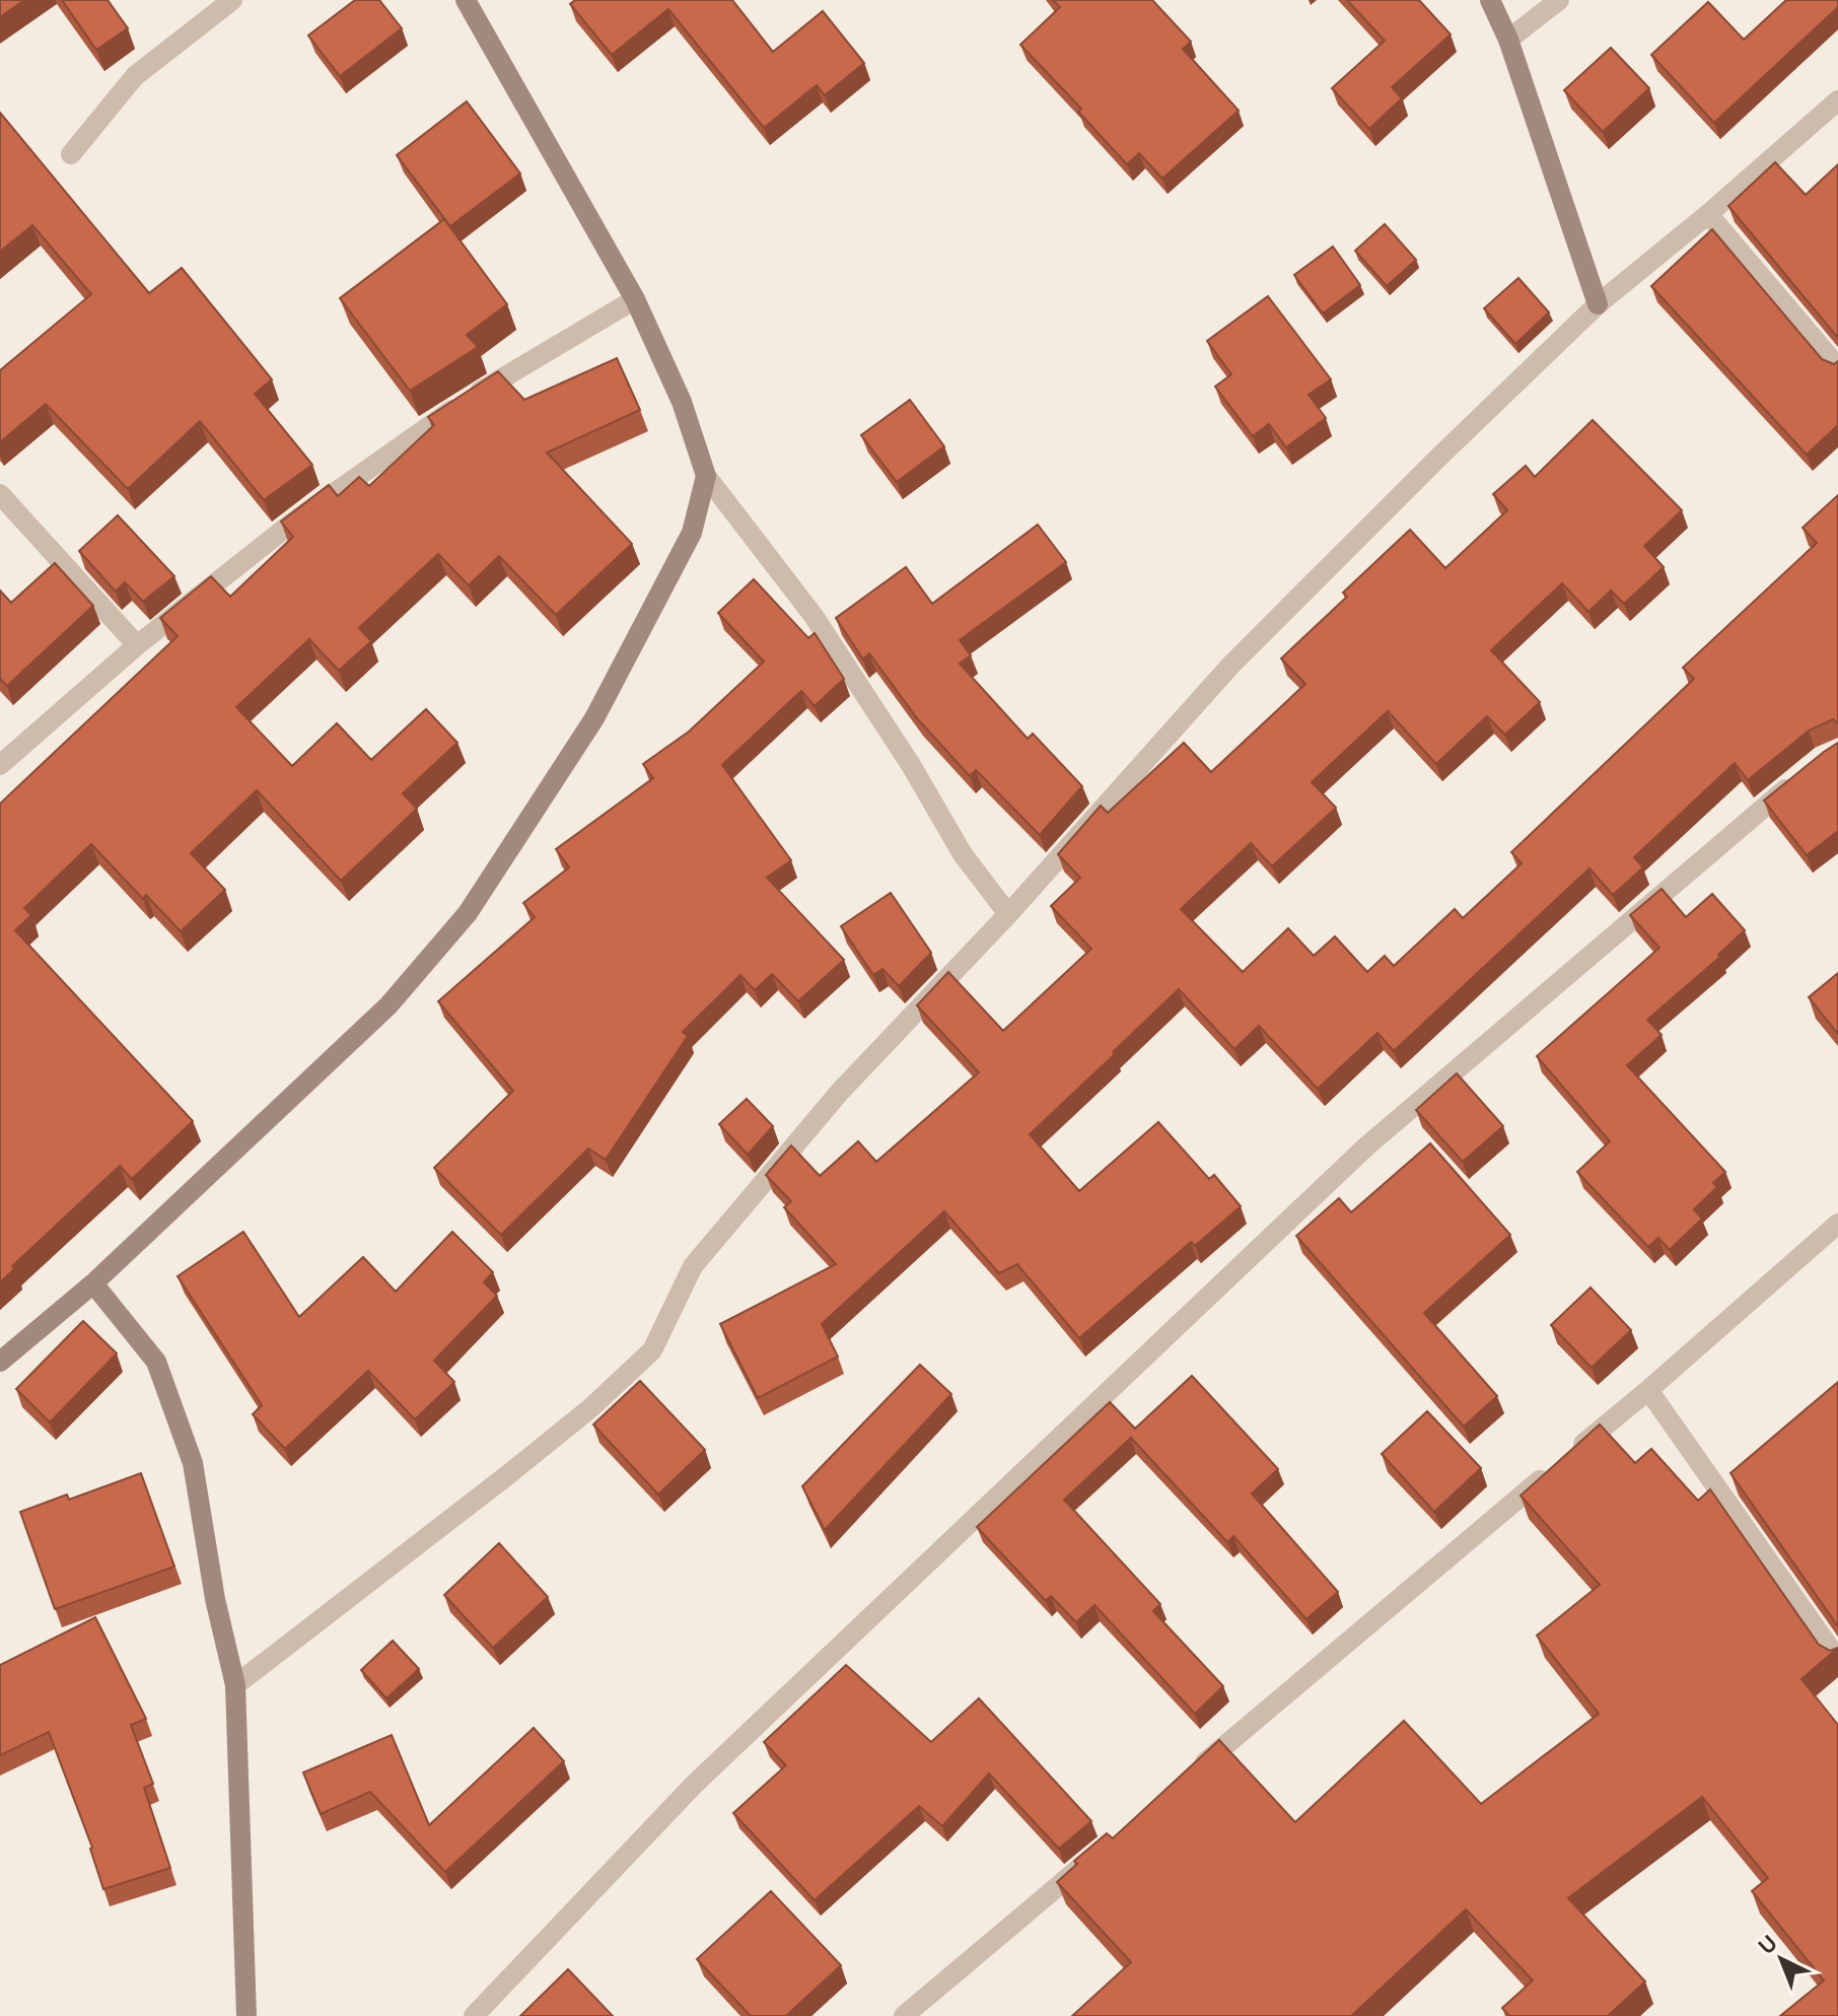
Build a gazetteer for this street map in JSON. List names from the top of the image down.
{
  "north": "top left"
}
